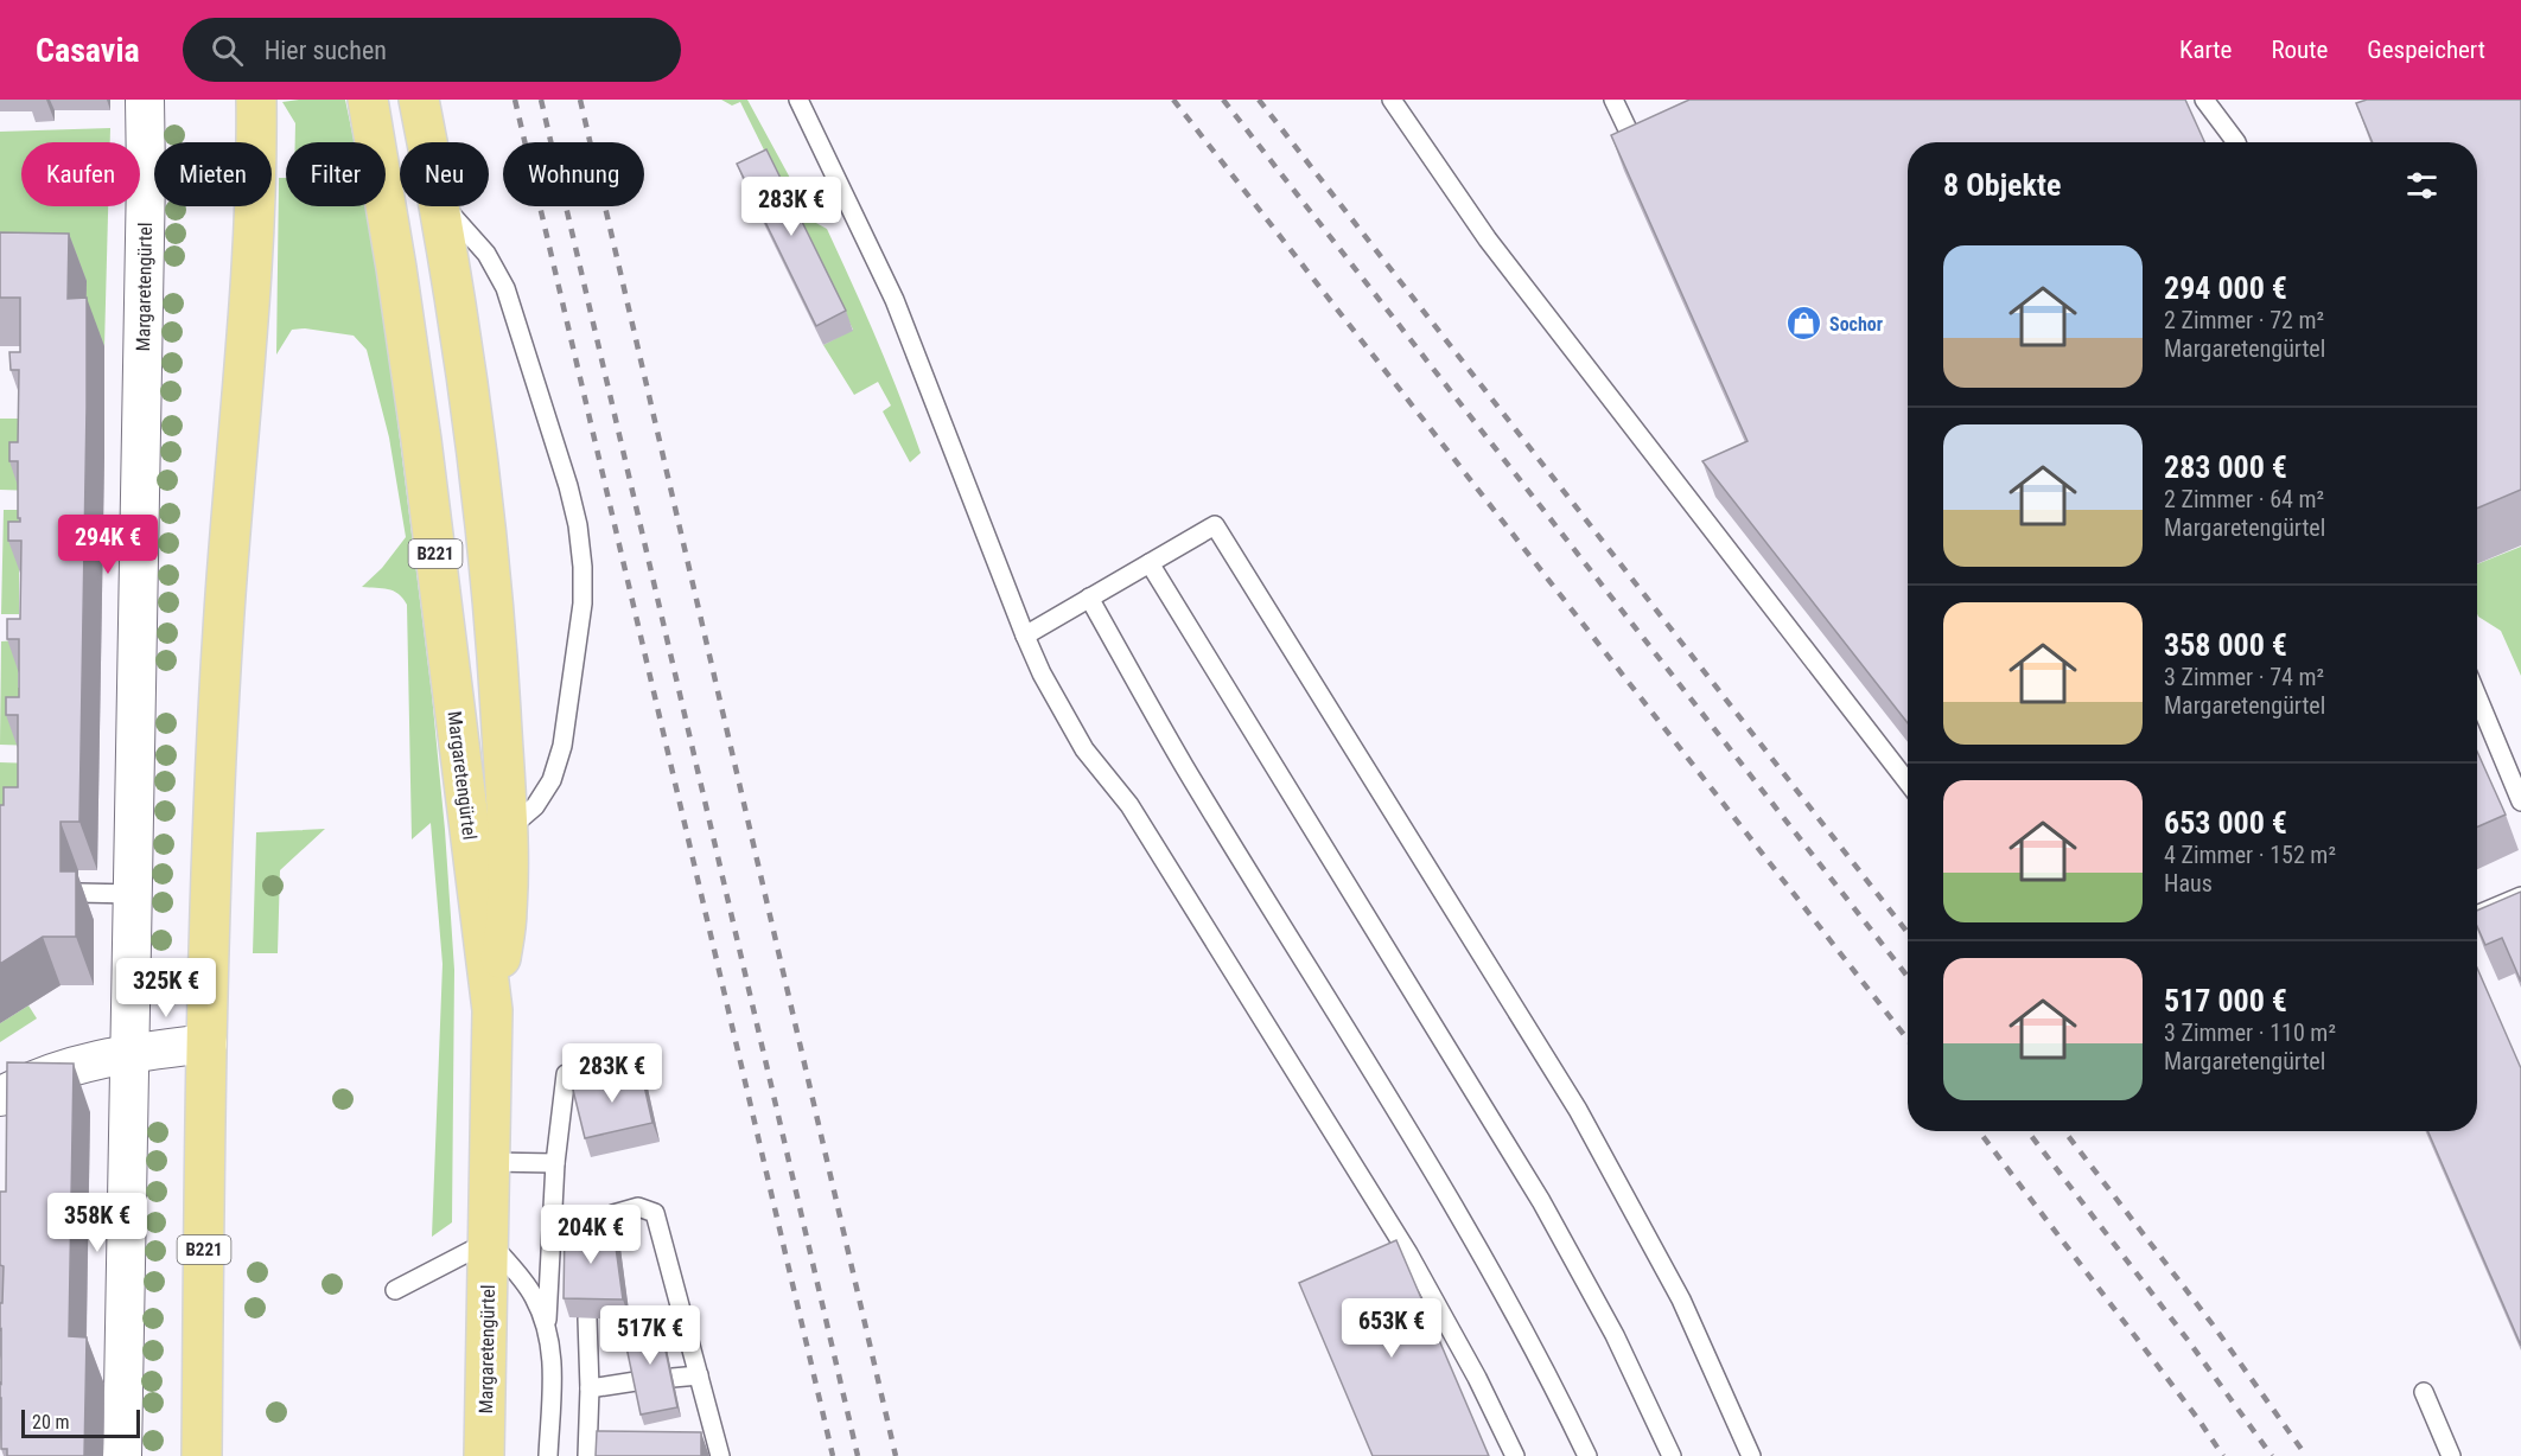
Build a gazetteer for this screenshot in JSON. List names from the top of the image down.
{
  "streets": {
    "main road": ["Margaretengürtel", "B221"]
  },
  "crossings": [
    ["Margaretengürtel", "B221"]
  ],
  "places": {
    "shop": ["Sochor"]
  },
  "scale_bar": "20 m",
  "page": {
    "header": "Casavia",
    "search": "Hier suchen",
    "nav": ["Karte", "Route", "Gespeichert"],
    "chip": [
      "Kaufen",
      "Mieten",
      "Filter",
      "Neu",
      "Wohnung"
    ],
    "heading": "8 Objekte",
    "price": [
      "283K €",
      "294K €",
      "325K €",
      "283K €",
      "358K €",
      "204K €",
      "653K €",
      "517K €"
    ],
    "list": [
      {
        "name": "294 000 €",
        "note": "2 Zimmer · 72 m² · Margaretengürtel"
      },
      {
        "name": "283 000 €",
        "note": "2 Zimmer · 64 m² · Margaretengürtel"
      },
      {
        "name": "358 000 €",
        "note": "3 Zimmer · 74 m² · Margaretengürtel"
      },
      {
        "name": "653 000 €",
        "note": "4 Zimmer · 152 m² · Haus"
      },
      {
        "name": "517 000 €",
        "note": "3 Zimmer · 110 m² · Margaretengürtel"
      }
    ],
    "scale": "20 m"
  }
}
